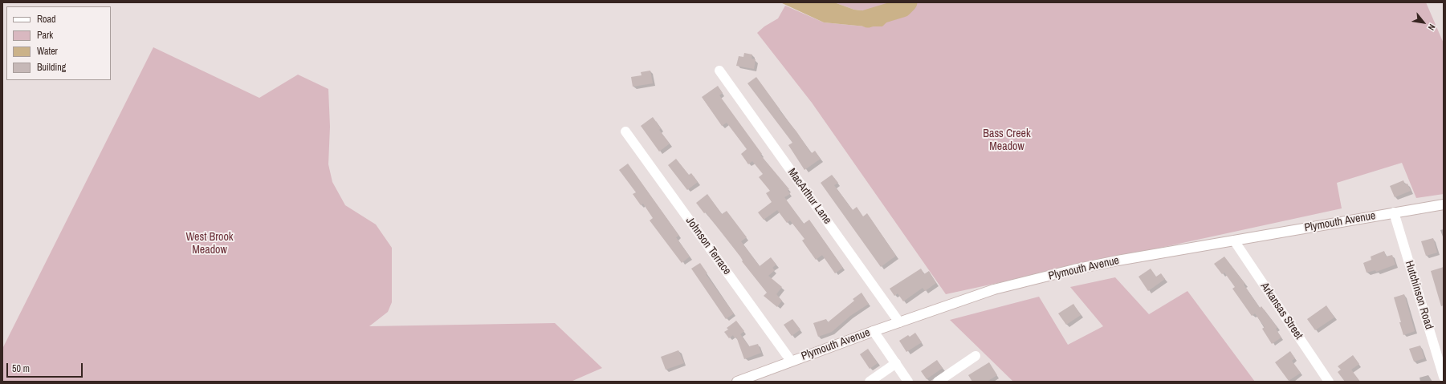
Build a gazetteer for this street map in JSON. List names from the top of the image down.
{
  "streets": {
    "street": [
      "MacArthur Lane",
      "Plymouth Avenue",
      "Johnson Terrace",
      "Hutchinson Road",
      "Arkansas Street"
    ]
  },
  "crossings": [
    ["MacArthur Lane", "Plymouth Avenue"],
    ["Plymouth Avenue", "Johnson Terrace"],
    ["Plymouth Avenue", "Hutchinson Road"],
    ["Plymouth Avenue", "Arkansas Street"]
  ],
  "parks": ["Bass Creek Meadow", "West Brook Meadow"],
  "legend": [
    "Road",
    "Park",
    "Water",
    "Building"
  ],
  "scale_bar": "50 m",
  "north": "bottom right"
}
